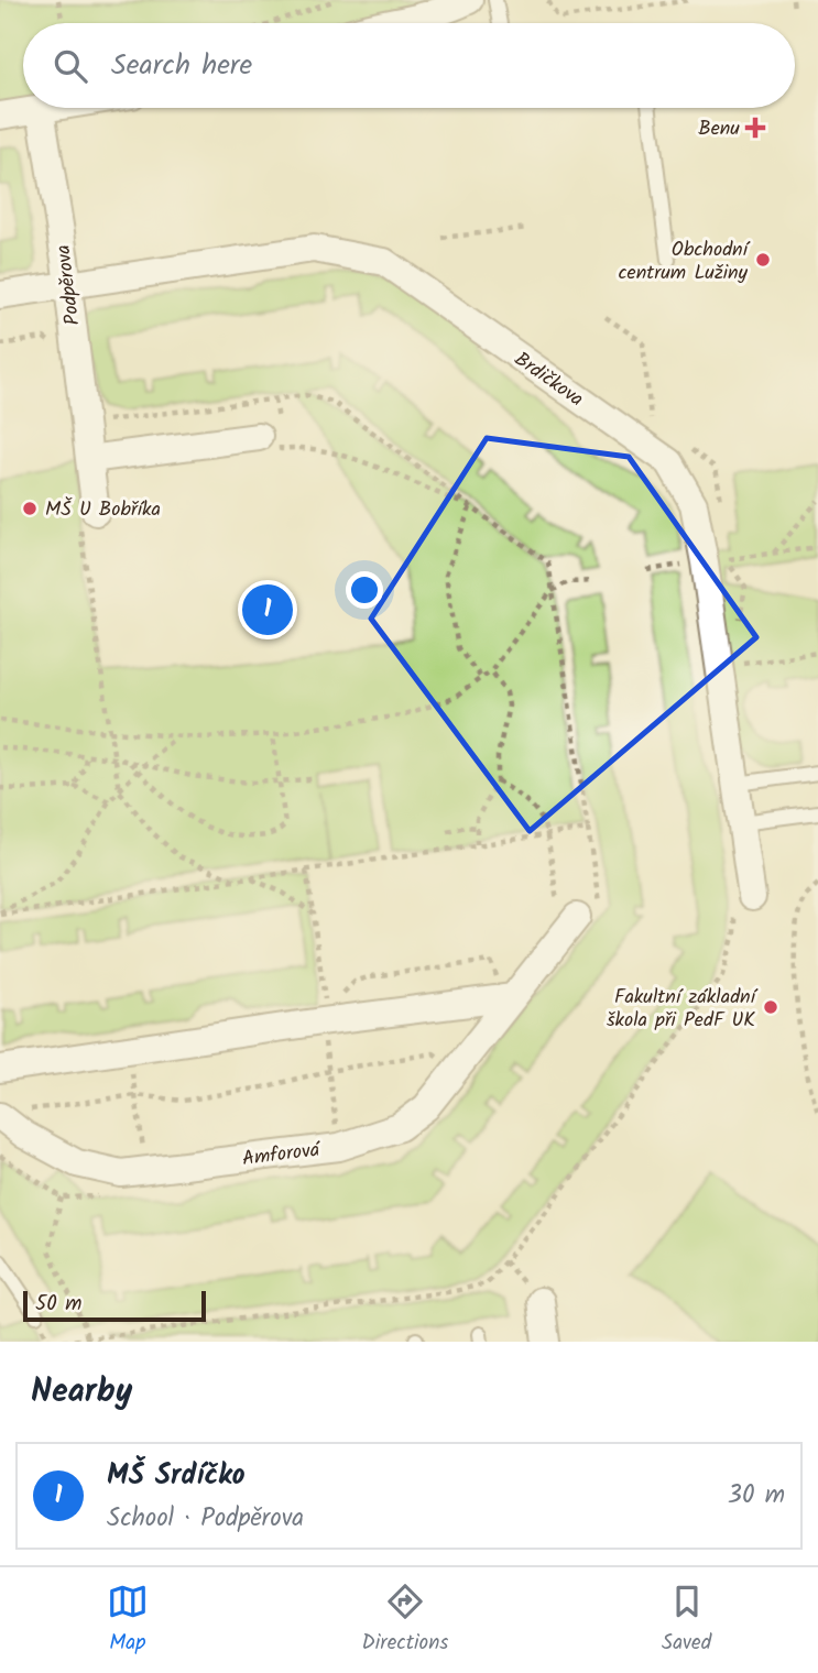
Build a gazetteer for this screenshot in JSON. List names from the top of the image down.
{
  "streets": {
    "street": ["Podpěrova", "Brdičkova", "Amforová"]
  },
  "crossings": [
    ["Podpěrova", "Brdičkova"]
  ],
  "places": {
    "health": ["Benu"],
    "other": ["Obchodní centrum Lužiny", "MŠ U Bobříka", "Fakultní základní škola při PedF UK"]
  },
  "scale_bar": "50 m",
  "page": {
    "search": "Search here",
    "pins": "1",
    "scale": "50 m",
    "heading": "Nearby",
    "list": [
      {
        "mark": "1",
        "name": "MŠ Srdíčko",
        "note": "School · Podpěrova",
        "value": "30 m"
      }
    ],
    "nav": ["Map", "Directions", "Saved"]
  }
}
